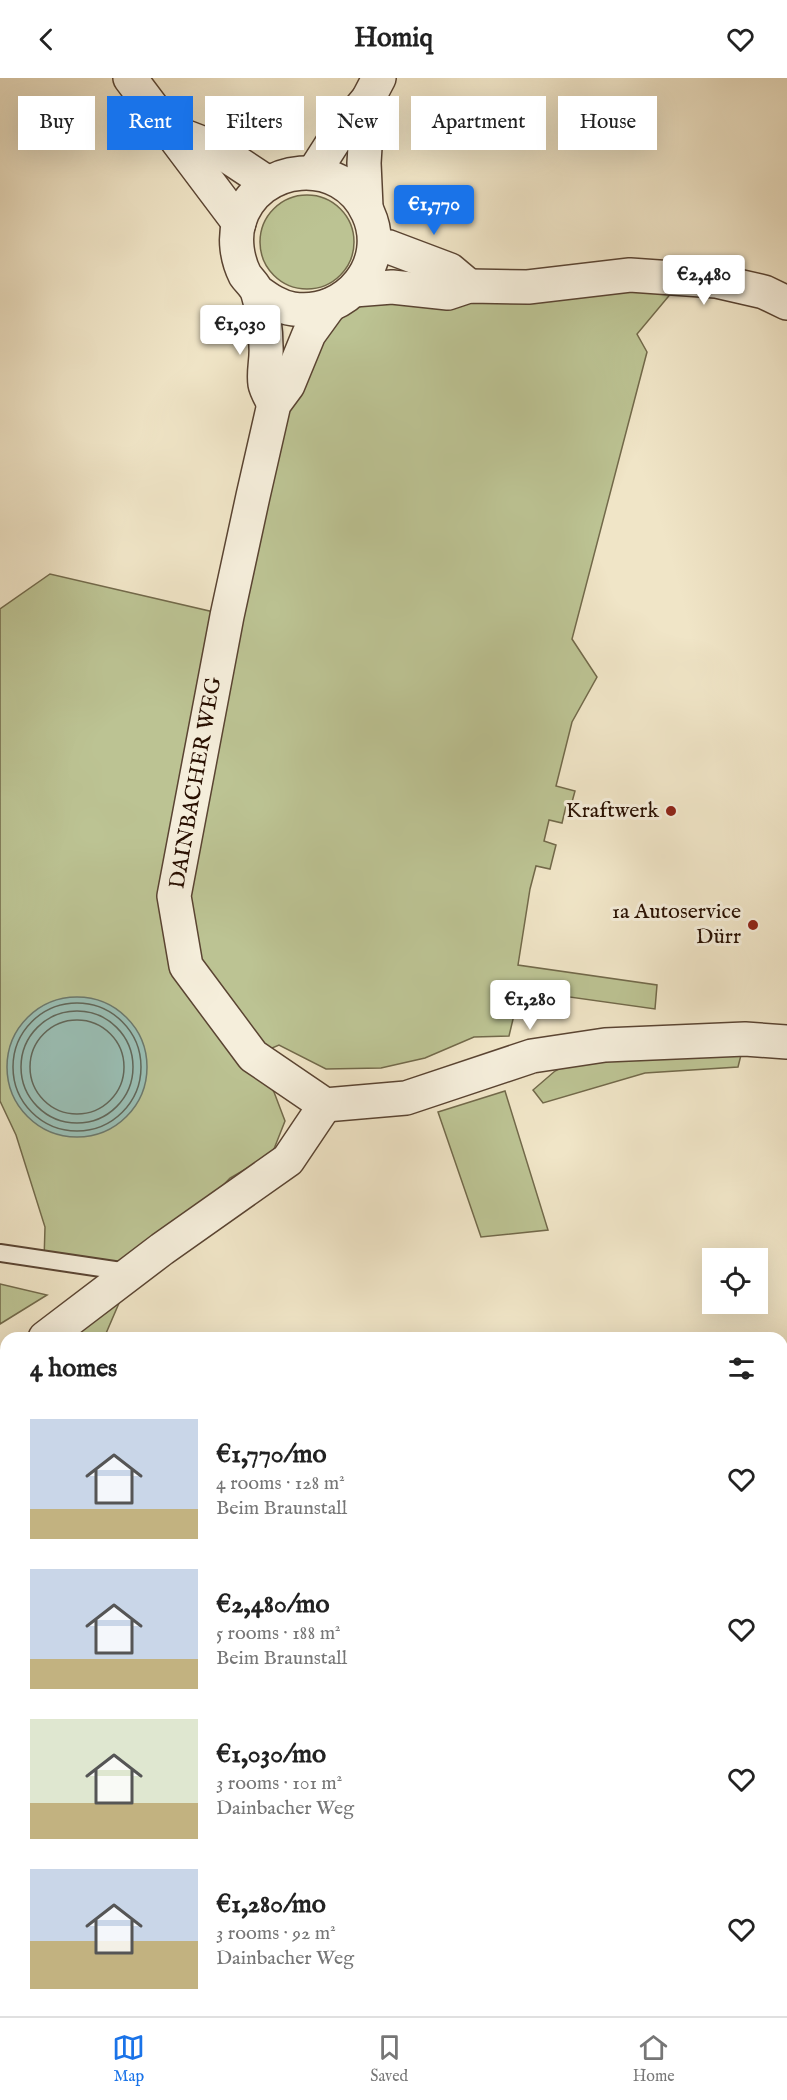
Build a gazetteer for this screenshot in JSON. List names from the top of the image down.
{
  "streets": {
    "street": ["DAINBACHER WEG"]
  },
  "places": ["Kraftwerk", "1a Autoservice Dürr"],
  "page": {
    "header": "Homiq",
    "chip": [
      "Buy",
      "Rent",
      "Filters",
      "New",
      "Apartment",
      "House"
    ],
    "price": [
      "€1,770",
      "€2,480",
      "€1,030",
      "€1,280"
    ],
    "heading": "4 homes",
    "list": [
      {
        "name": "€1,770/mo",
        "note": "4 rooms · 128 m² · Beim Braunstall"
      },
      {
        "name": "€2,480/mo",
        "note": "5 rooms · 188 m² · Beim Braunstall"
      },
      {
        "name": "€1,030/mo",
        "note": "3 rooms · 101 m² · Dainbacher Weg"
      },
      {
        "name": "€1,280/mo",
        "note": "3 rooms · 92 m² · Dainbacher Weg"
      }
    ],
    "tabs": ["Map", "Saved", "Home"]
  }
}
